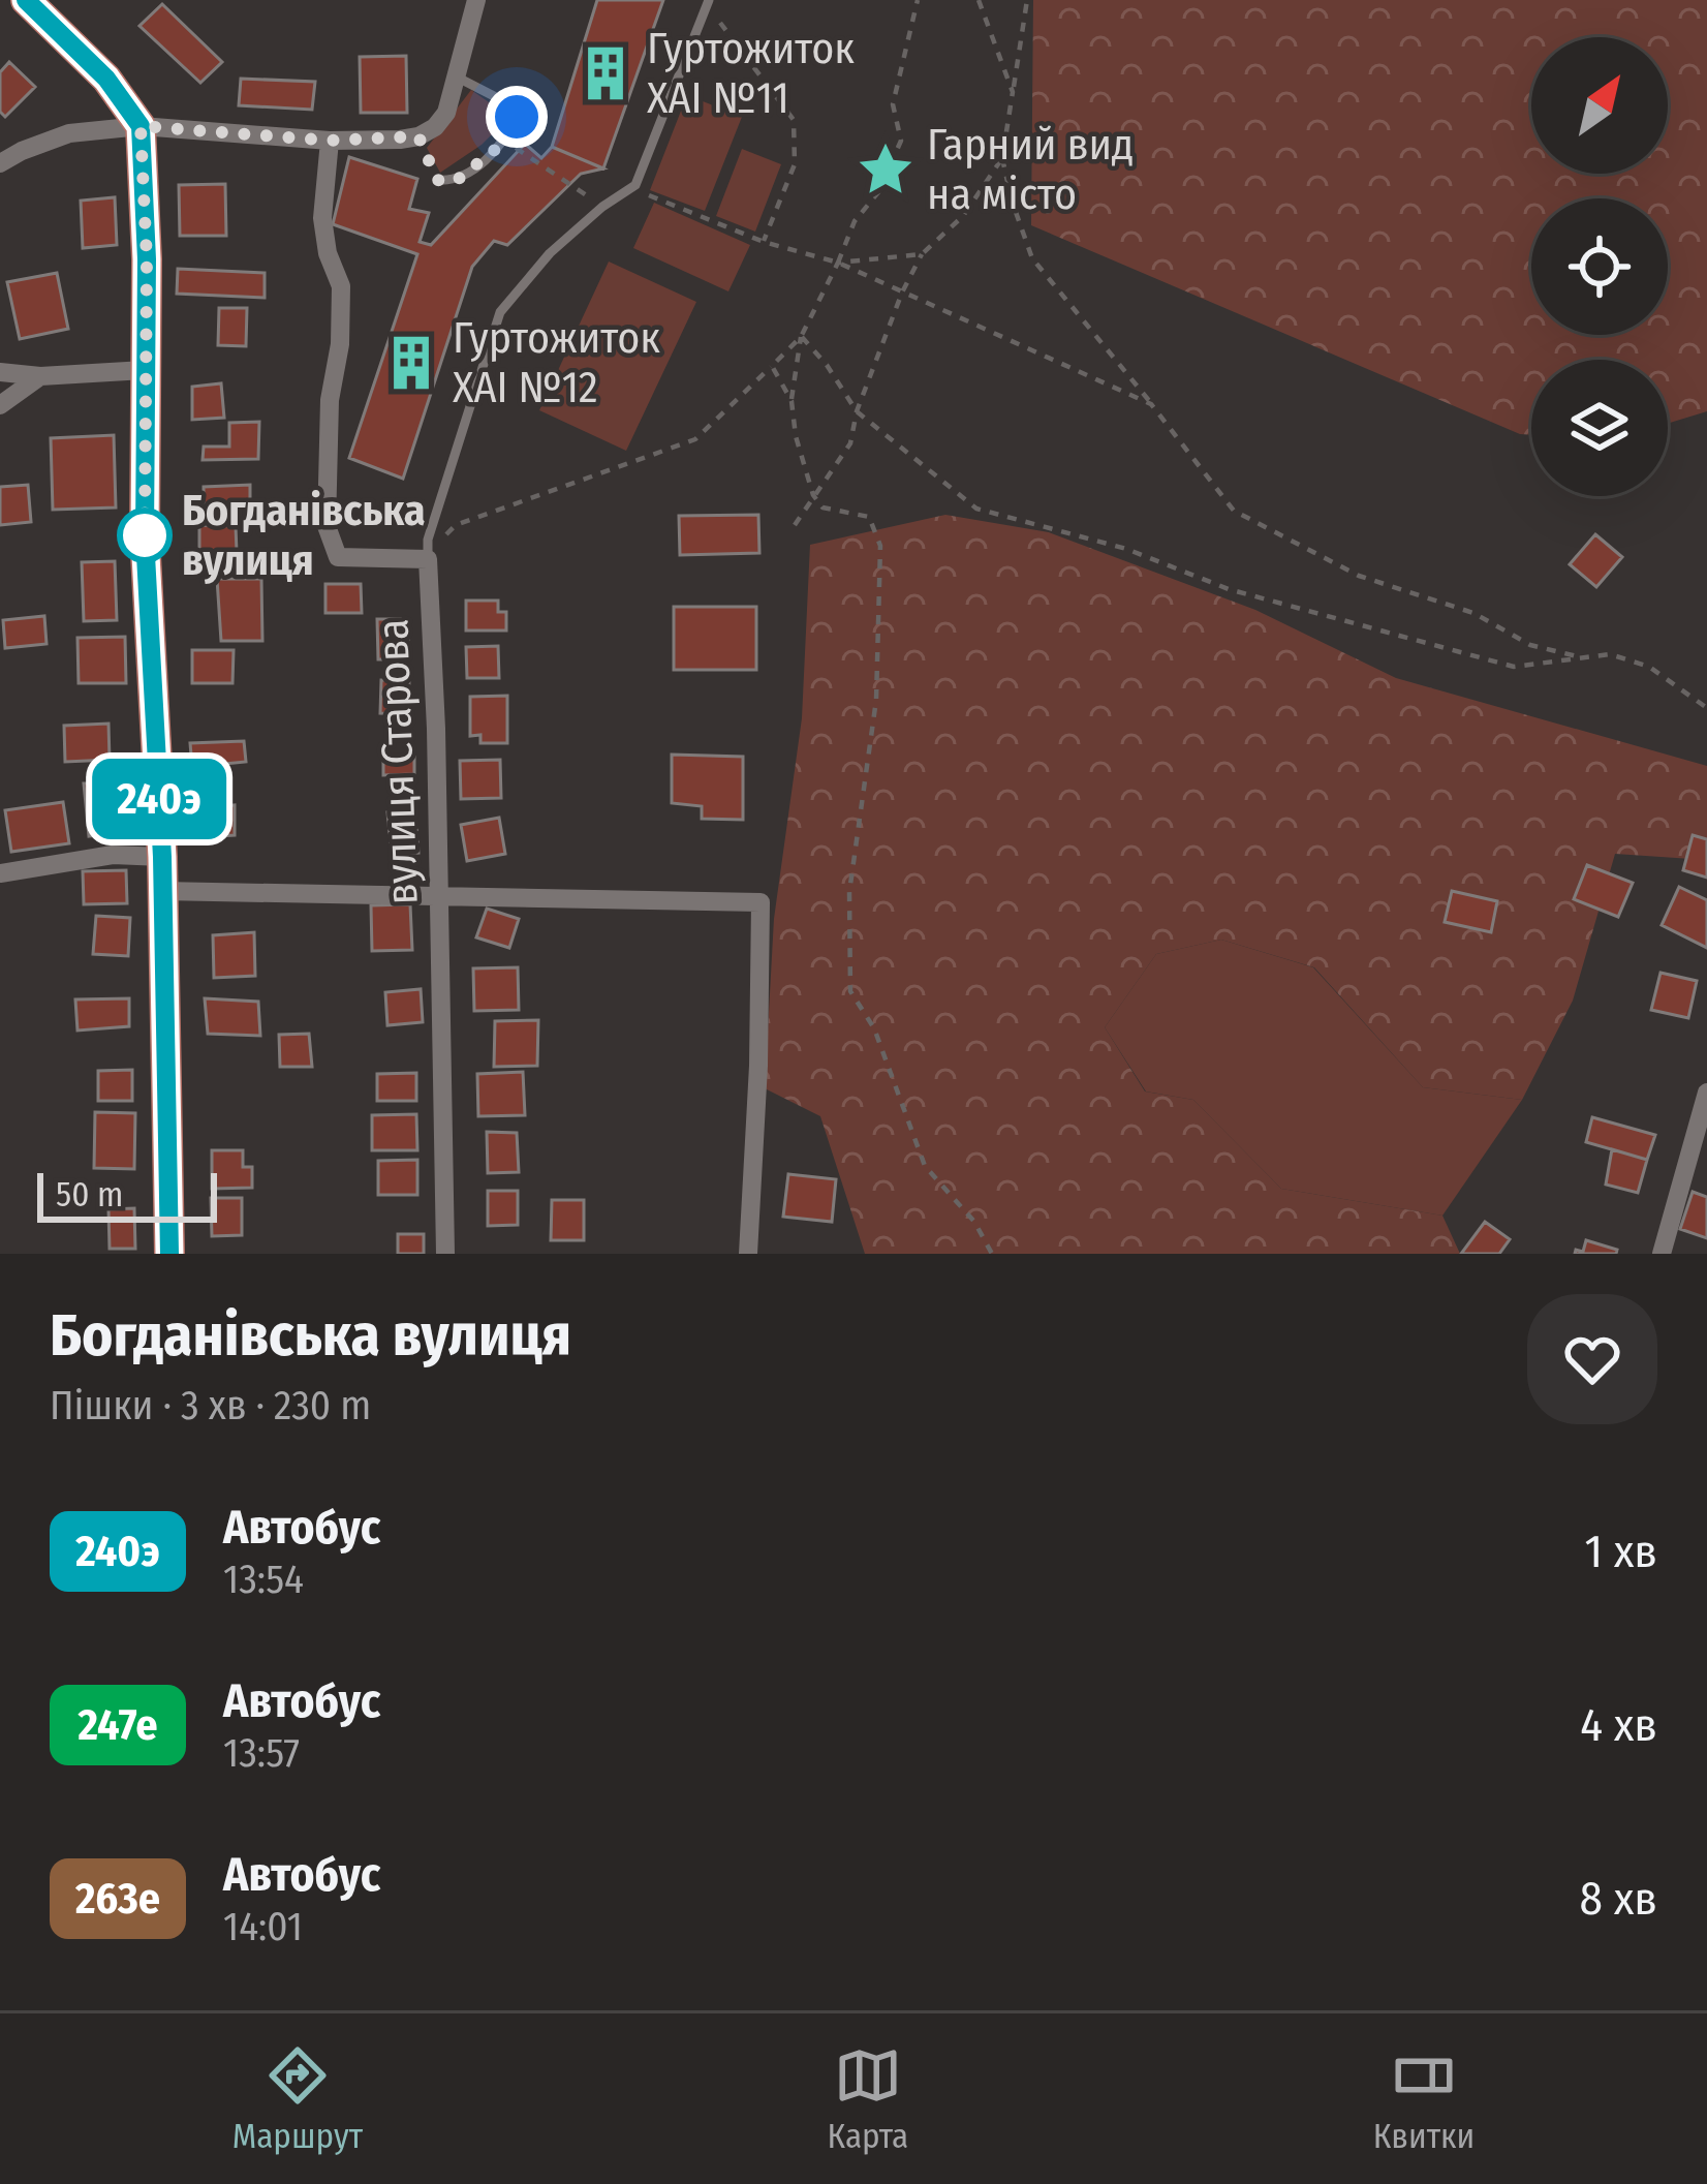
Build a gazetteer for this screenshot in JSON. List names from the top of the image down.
{
  "streets": {
    "street": ["вулиця Старова"]
  },
  "places": {
    "building": ["Гуртожиток ХАІ №11", "Гуртожиток ХАІ №12"],
    "place": ["Гарний вид на місто"],
    "other": ["Богданівська вулиця"]
  },
  "lines": ["bus line 240э"],
  "scale_bar": "50 m",
  "north": "top right",
  "page": {
    "on_map": "240э",
    "scale": "50 m",
    "heading": ["Богданівська вулиця", "Пішки · 3 хв · 230 m"],
    "list": [
      {
        "mark": "240э",
        "name": "Автобус",
        "note": "13:54",
        "value": "1 хв"
      },
      {
        "mark": "247е",
        "name": "Автобус",
        "note": "13:57",
        "value": "4 хв"
      },
      {
        "mark": "263е",
        "name": "Автобус",
        "note": "14:01",
        "value": "8 хв"
      }
    ],
    "tabs": ["Маршрут", "Карта", "Квитки"]
  }
}
